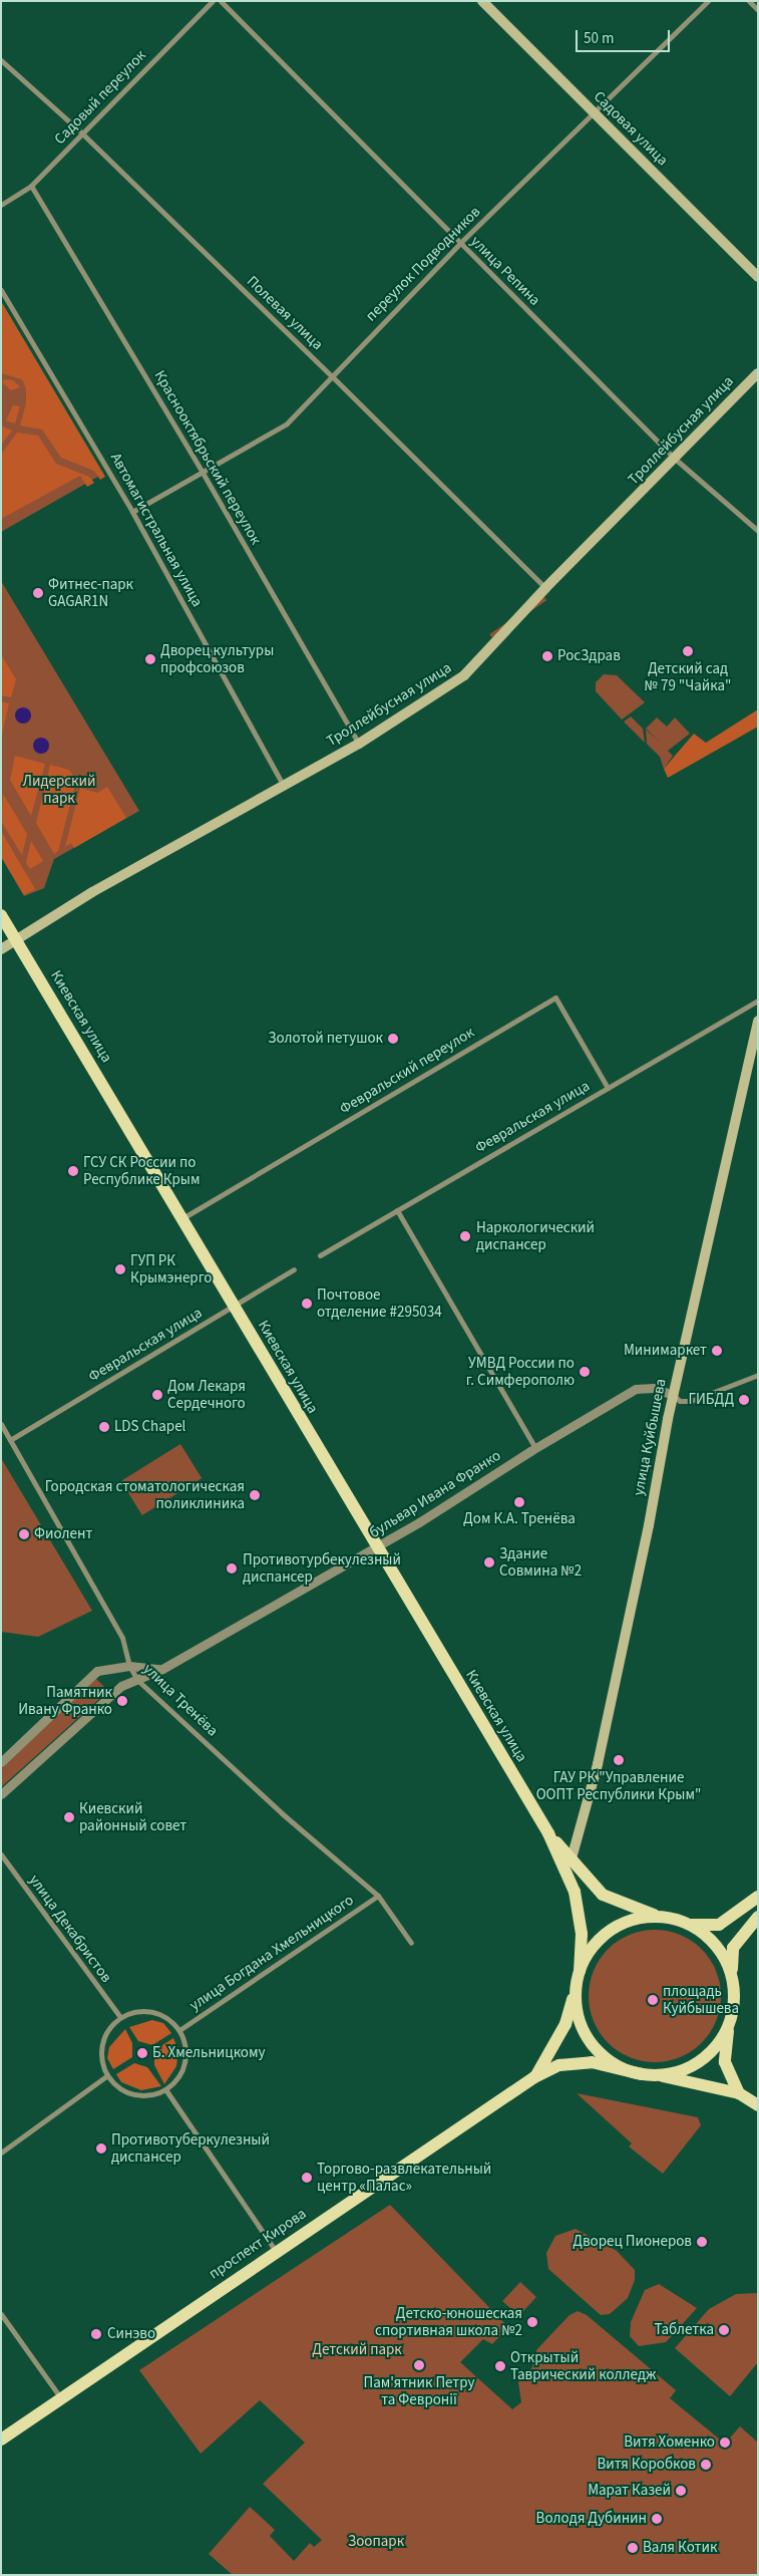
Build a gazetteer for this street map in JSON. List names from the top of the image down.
{
  "streets": {
    "main road": [
      "Садовая улица",
      "Троллейбусная улица",
      "Киевская улица",
      "улица Куйбышева",
      "проспект Кирова"
    ],
    "street": [
      "Садовый переулок",
      "переулок Подводников",
      "улица Репина",
      "Полевая улица",
      "Краснооктябрьский переулок",
      "Автомагистральная улица",
      "Февральский переулок",
      "Февральская улица",
      "бульвар Ивана Франко",
      "улица Тренёва",
      "улица Декабристов",
      "улица Богдана Хмельницкого"
    ]
  },
  "crossings": [
    ["Садовый переулок", "Полевая улица"],
    ["Садовый переулок", "Краснооктябрьский переулок"],
    ["Садовая улица", "переулок Подводников"],
    ["переулок Подводников", "улица Репина"],
    ["переулок Подводников", "Полевая улица"],
    ["переулок Подводников", "Краснооктябрьский переулок"],
    ["переулок Подводников", "Автомагистральная улица"],
    ["улица Репина", "Троллейбусная улица"],
    ["Полевая улица", "Троллейбусная улица"],
    ["Троллейбусная улица", "Краснооктябрьский переулок"],
    ["Троллейбусная улица", "Автомагистральная улица"],
    ["Троллейбусная улица", "Киевская улица"],
    ["Киевская улица", "Февральский переулок"],
    ["Киевская улица", "Февральская улица"],
    ["Киевская улица", "улица Куйбышева"],
    ["Киевская улица", "бульвар Ивана Франко"],
    ["Киевская улица", "проспект Кирова"],
    ["Февральский переулок", "Февральская улица"],
    ["Февральская улица", "улица Тренёва"],
    ["улица Куйбышева", "бульвар Ивана Франко"],
    ["бульвар Ивана Франко", "улица Тренёва"],
    ["улица Тренёва", "улица Богдана Хмельницкого"],
    ["улица Декабристов", "улица Богдана Хмельницкого"]
  ],
  "parks": ["Лидерский парк", "Детский парк", "Зоопарк"],
  "places": [
    "Фитнес-парк GAGAR1N",
    "Детский сад № 79 \"Чайка\"",
    "РосЗдрав",
    "Дворец культуры профсоюзов",
    "Золотой петушок",
    "ГСУ СК России по Республике Крым",
    "Наркологический диспансер",
    "ГУП РК Крымэнерго",
    "Почтовое отделение #295034",
    "Минимаркет",
    "УМВД России по г. Симферополю",
    "Дом Лекаря Сердечного",
    "ГИБДД",
    "LDS Chapel",
    "Городская стоматологическая поликлиника",
    "Дом К.А. Тренёва",
    "Фиолент",
    "Здание Совмина №2",
    "Противотурбекулезный диспансер",
    "Памятник Ивану Франко",
    "ГАУ РК \"Управление ООПТ Республики Крым\"",
    "Киевский районный совет",
    "площадь Куйбышева",
    "Б. Хмельницкому",
    "Противотуберкулезный диспансер",
    "Торгово-развлекательный центр «Палас»",
    "Дворец Пионеров",
    "Детско-юношеская спортивная школа №2",
    "Таблетка",
    "Синэво",
    "Пам'ятник Петру та Февронії",
    "Открытый Таврический колледж",
    "Витя Хоменко",
    "Витя Коробков",
    "Марат Казей",
    "Володя Дубинин",
    "Валя Котик"
  ],
  "scale_bar": "50 m"
}
